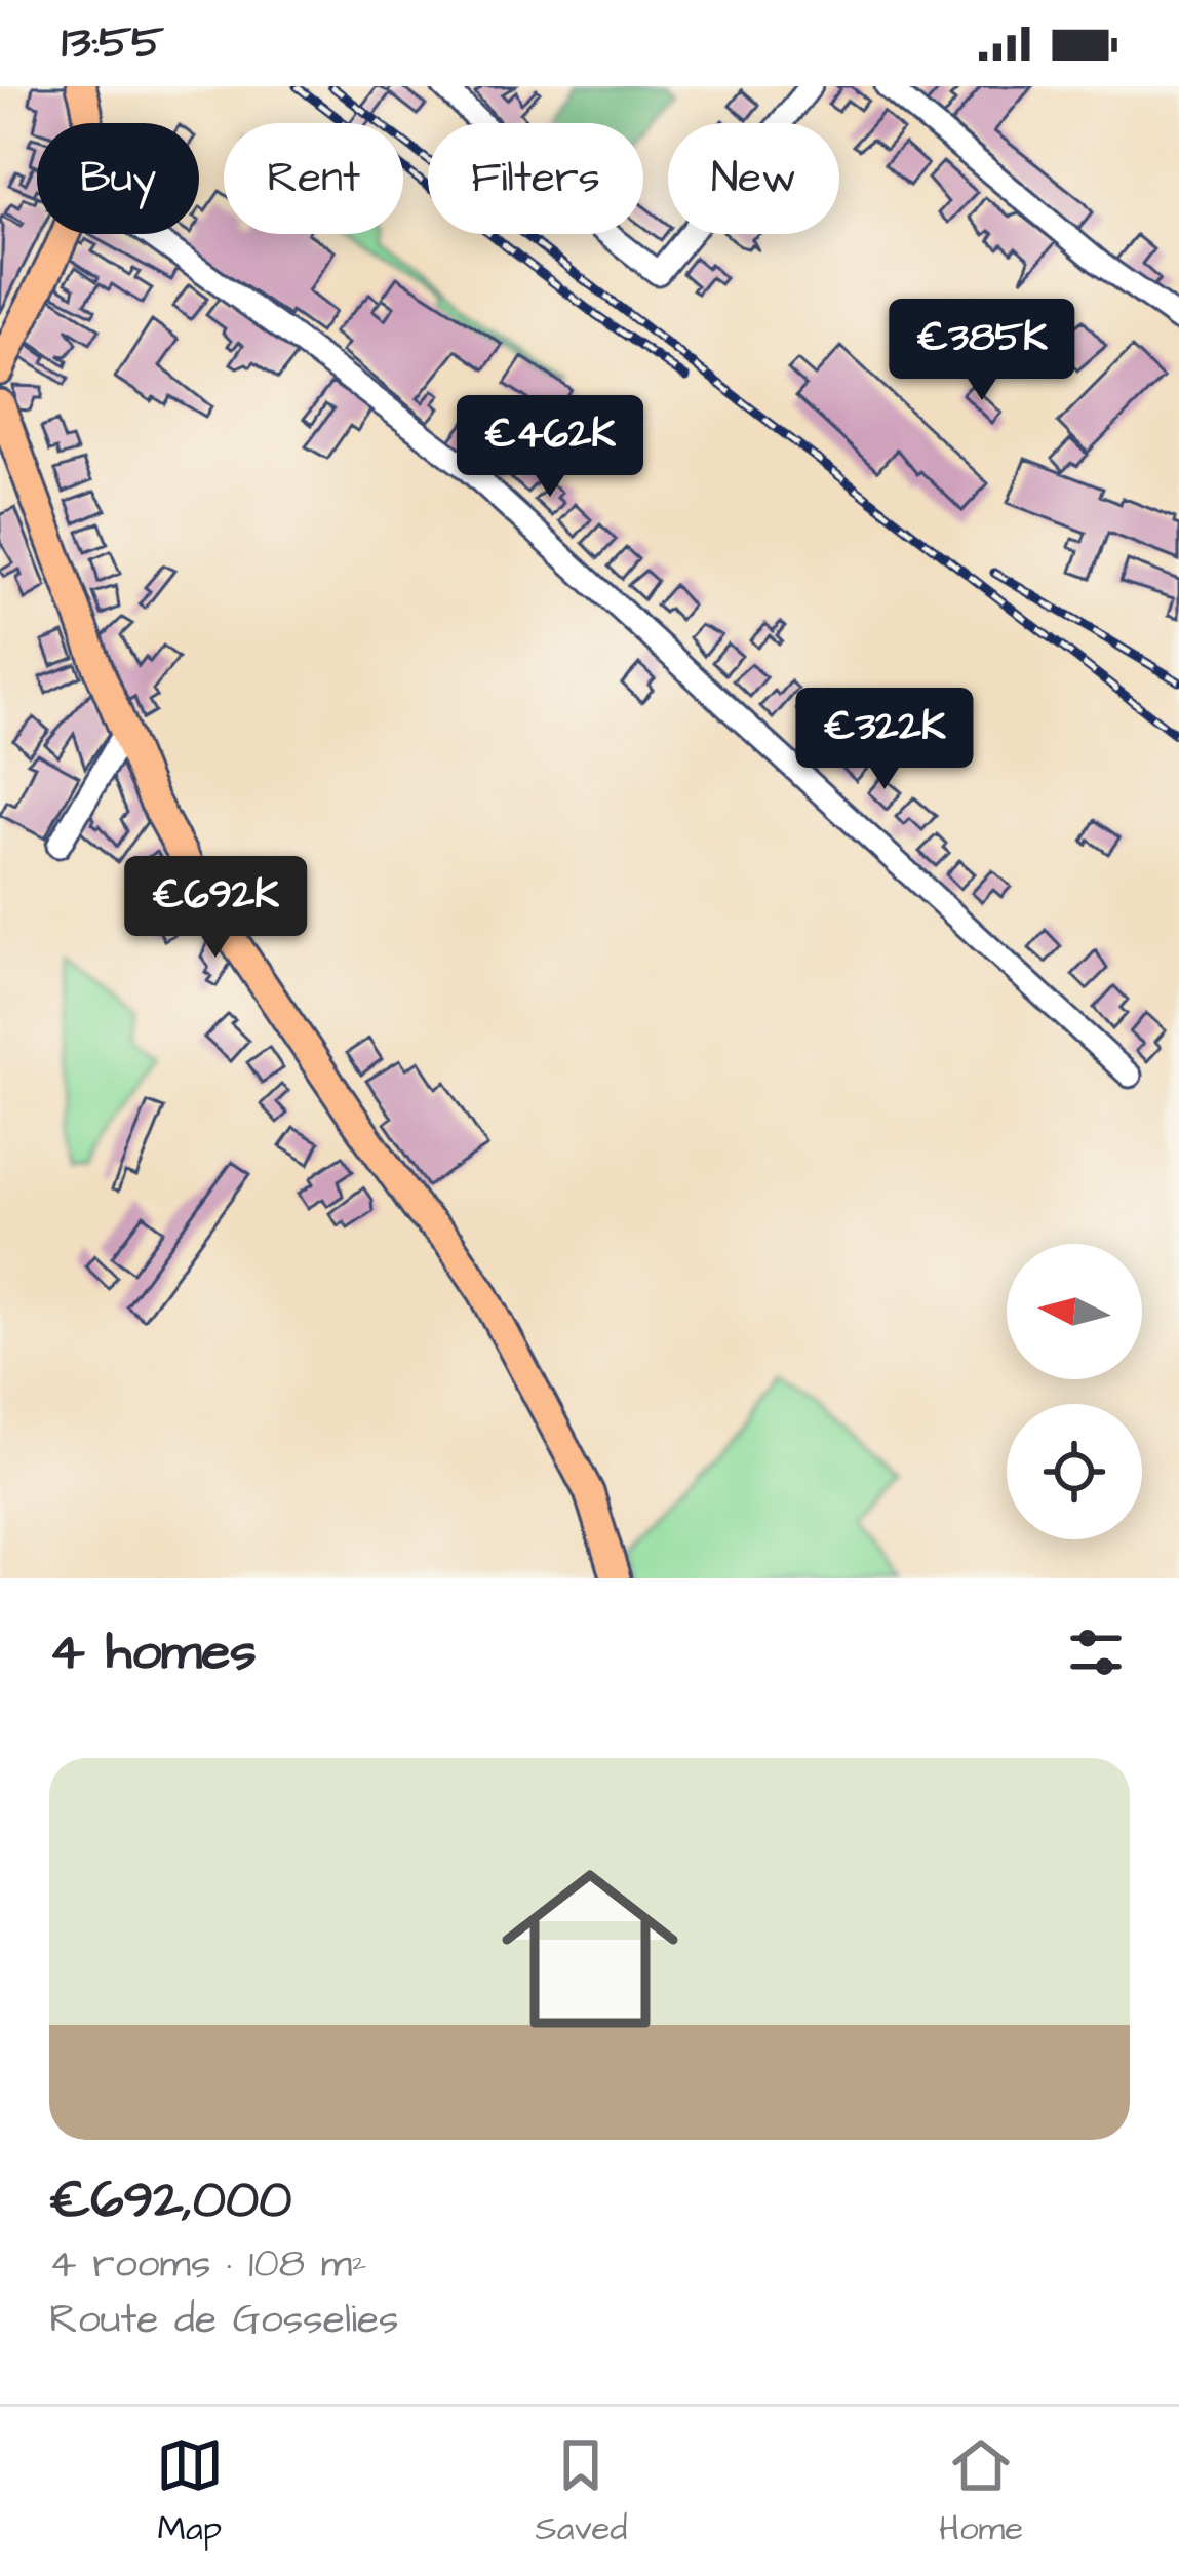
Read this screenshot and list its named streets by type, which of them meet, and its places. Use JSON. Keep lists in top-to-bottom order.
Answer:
{
  "north": "left",
  "page": {
    "status": "13:55",
    "chip": [
      "Buy",
      "Rent",
      "Filters",
      "New"
    ],
    "price": [
      "€385K",
      "€462K",
      "€322K",
      "€692K"
    ],
    "heading": "4 homes",
    "list": [
      {
        "name": "€692,000",
        "note": "4 rooms · 108 m² · Route de Gosselies"
      }
    ],
    "tabs": ["Map", "Saved", "Home"]
  }
}
